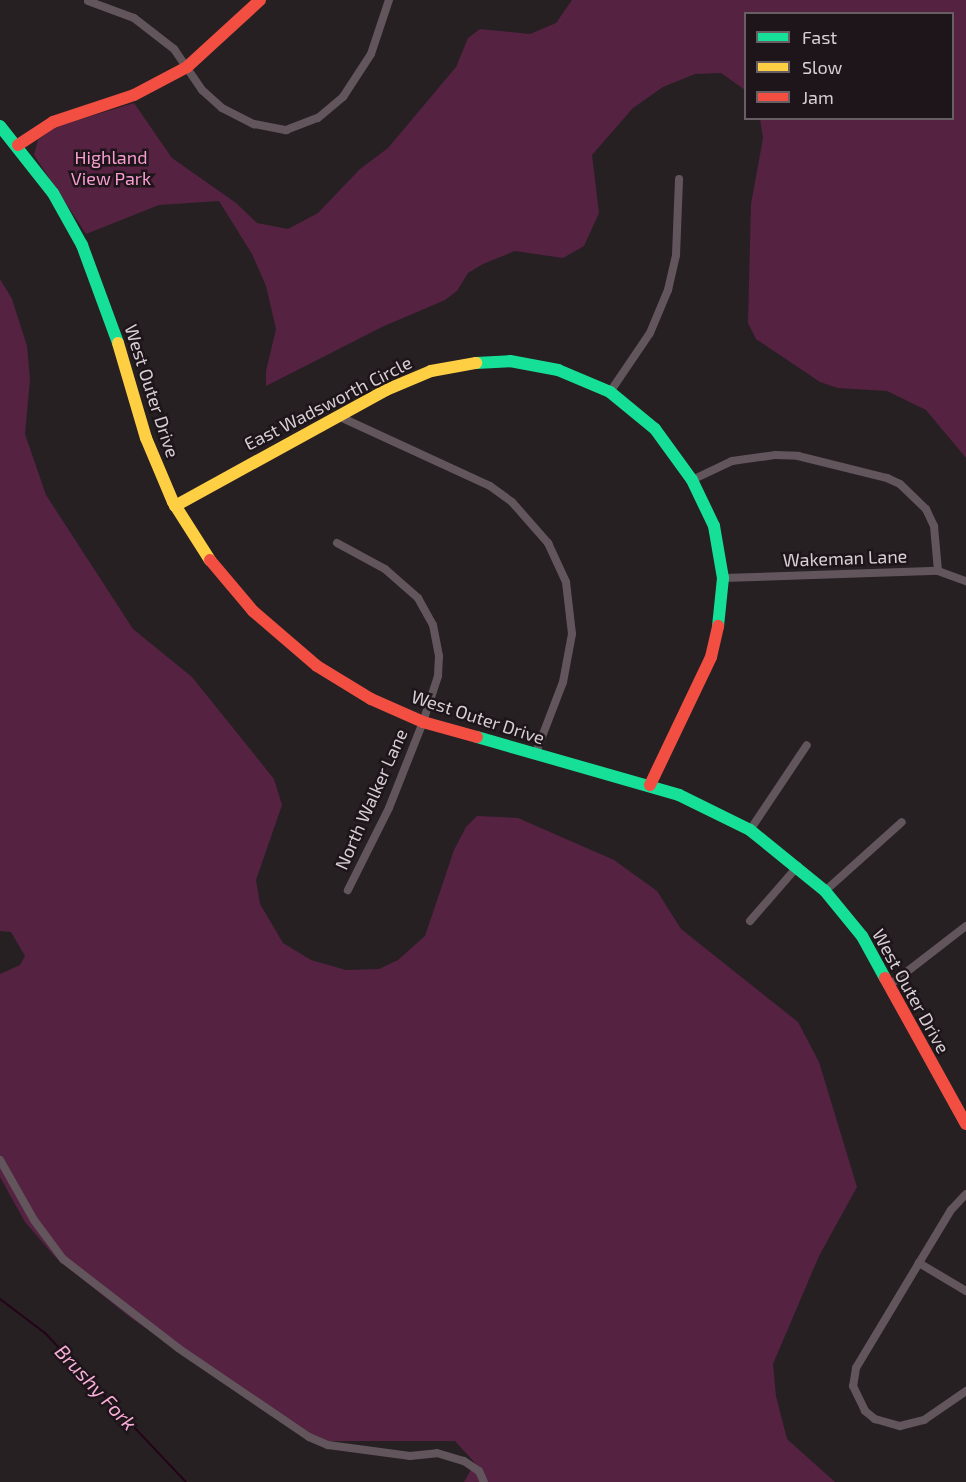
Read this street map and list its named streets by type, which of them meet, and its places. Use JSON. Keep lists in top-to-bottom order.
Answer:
{
  "streets": {
    "street": [
      "West Outer Drive",
      "East Wadsworth Circle",
      "Wakeman Lane",
      "North Walker Lane"
    ]
  },
  "crossings": [
    ["West Outer Drive", "East Wadsworth Circle"],
    ["West Outer Drive", "North Walker Lane"],
    ["East Wadsworth Circle", "Wakeman Lane"]
  ],
  "water": ["Brushy Fork"],
  "parks": ["Highland View Park"],
  "legend": ["Fast", "Slow", "Jam"]
}
